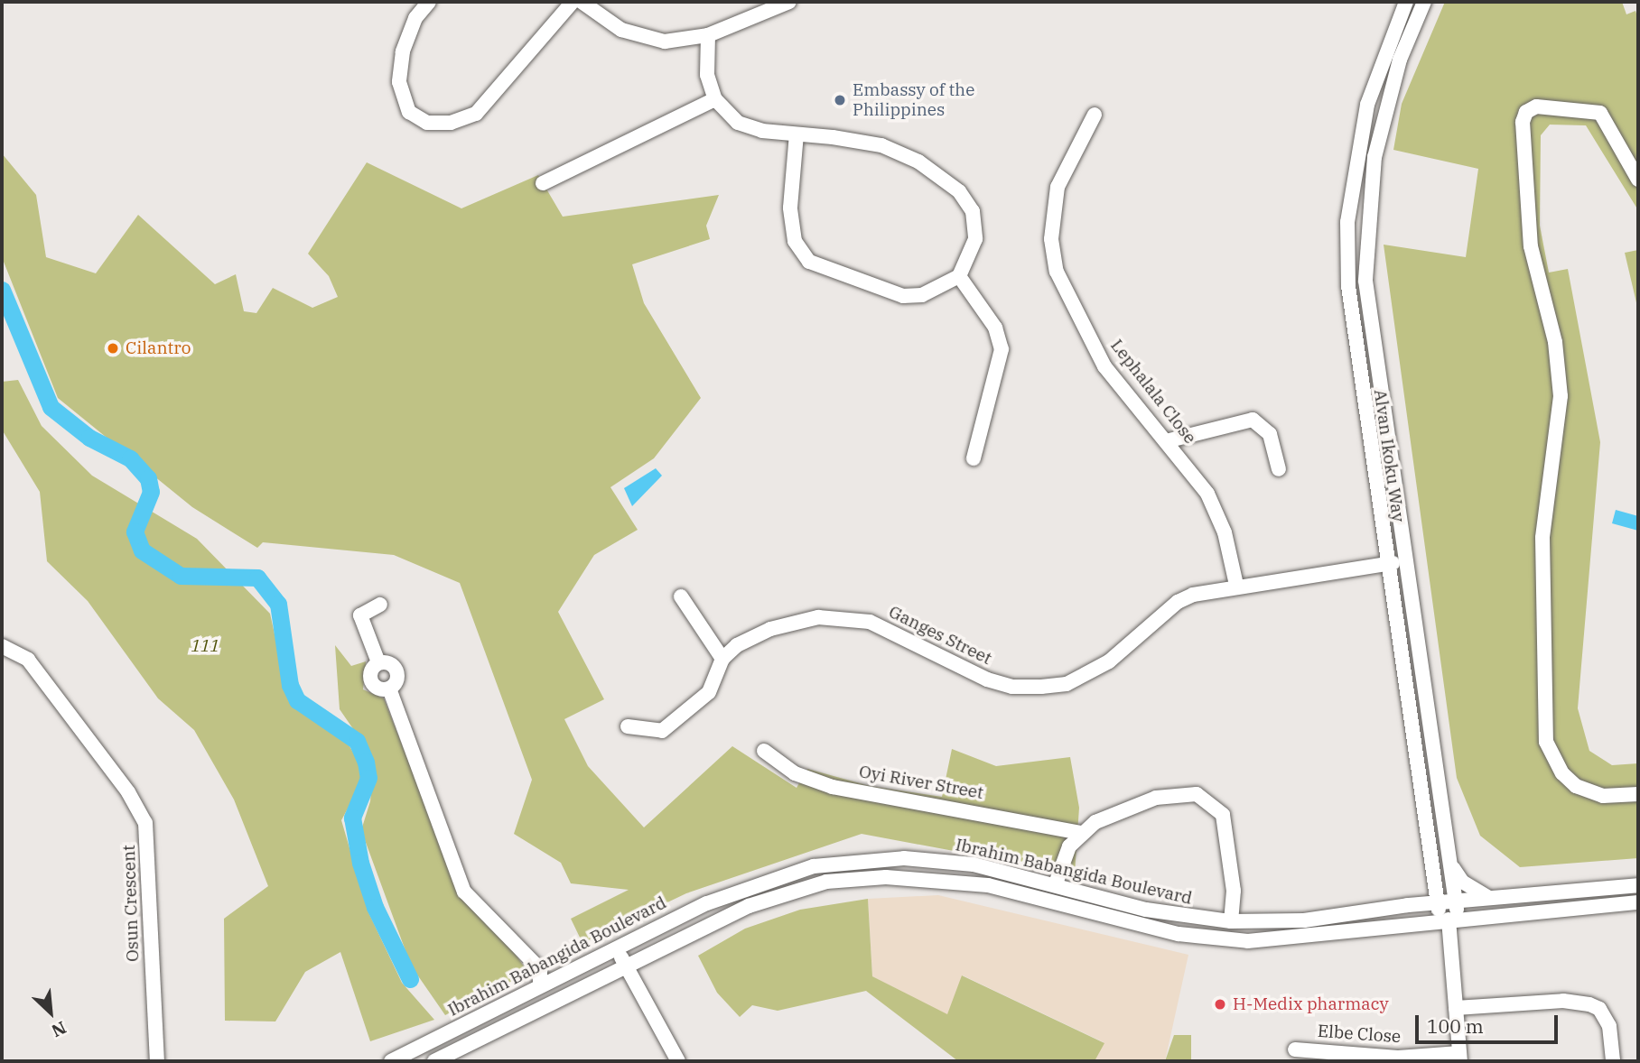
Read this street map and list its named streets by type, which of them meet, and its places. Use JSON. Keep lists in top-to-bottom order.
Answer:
{
  "streets": {
    "street": [
      "Lephalala Close",
      "Alvan Ikoku Way",
      "Ganges Street",
      "Oyi River Street",
      "Ibrahim Babangida Boulevard",
      "Osun Crescent",
      "Elbe Close"
    ]
  },
  "crossings": [
    ["Lephalala Close", "Ganges Street"],
    ["Alvan Ikoku Way", "Ganges Street"],
    ["Alvan Ikoku Way", "Ibrahim Babangida Boulevard"]
  ],
  "parks": ["111"],
  "places": ["Embassy of the Philippines", "Cilantro", "H-Medix pharmacy"],
  "scale_bar": "100 m",
  "north": "bottom right"
}
